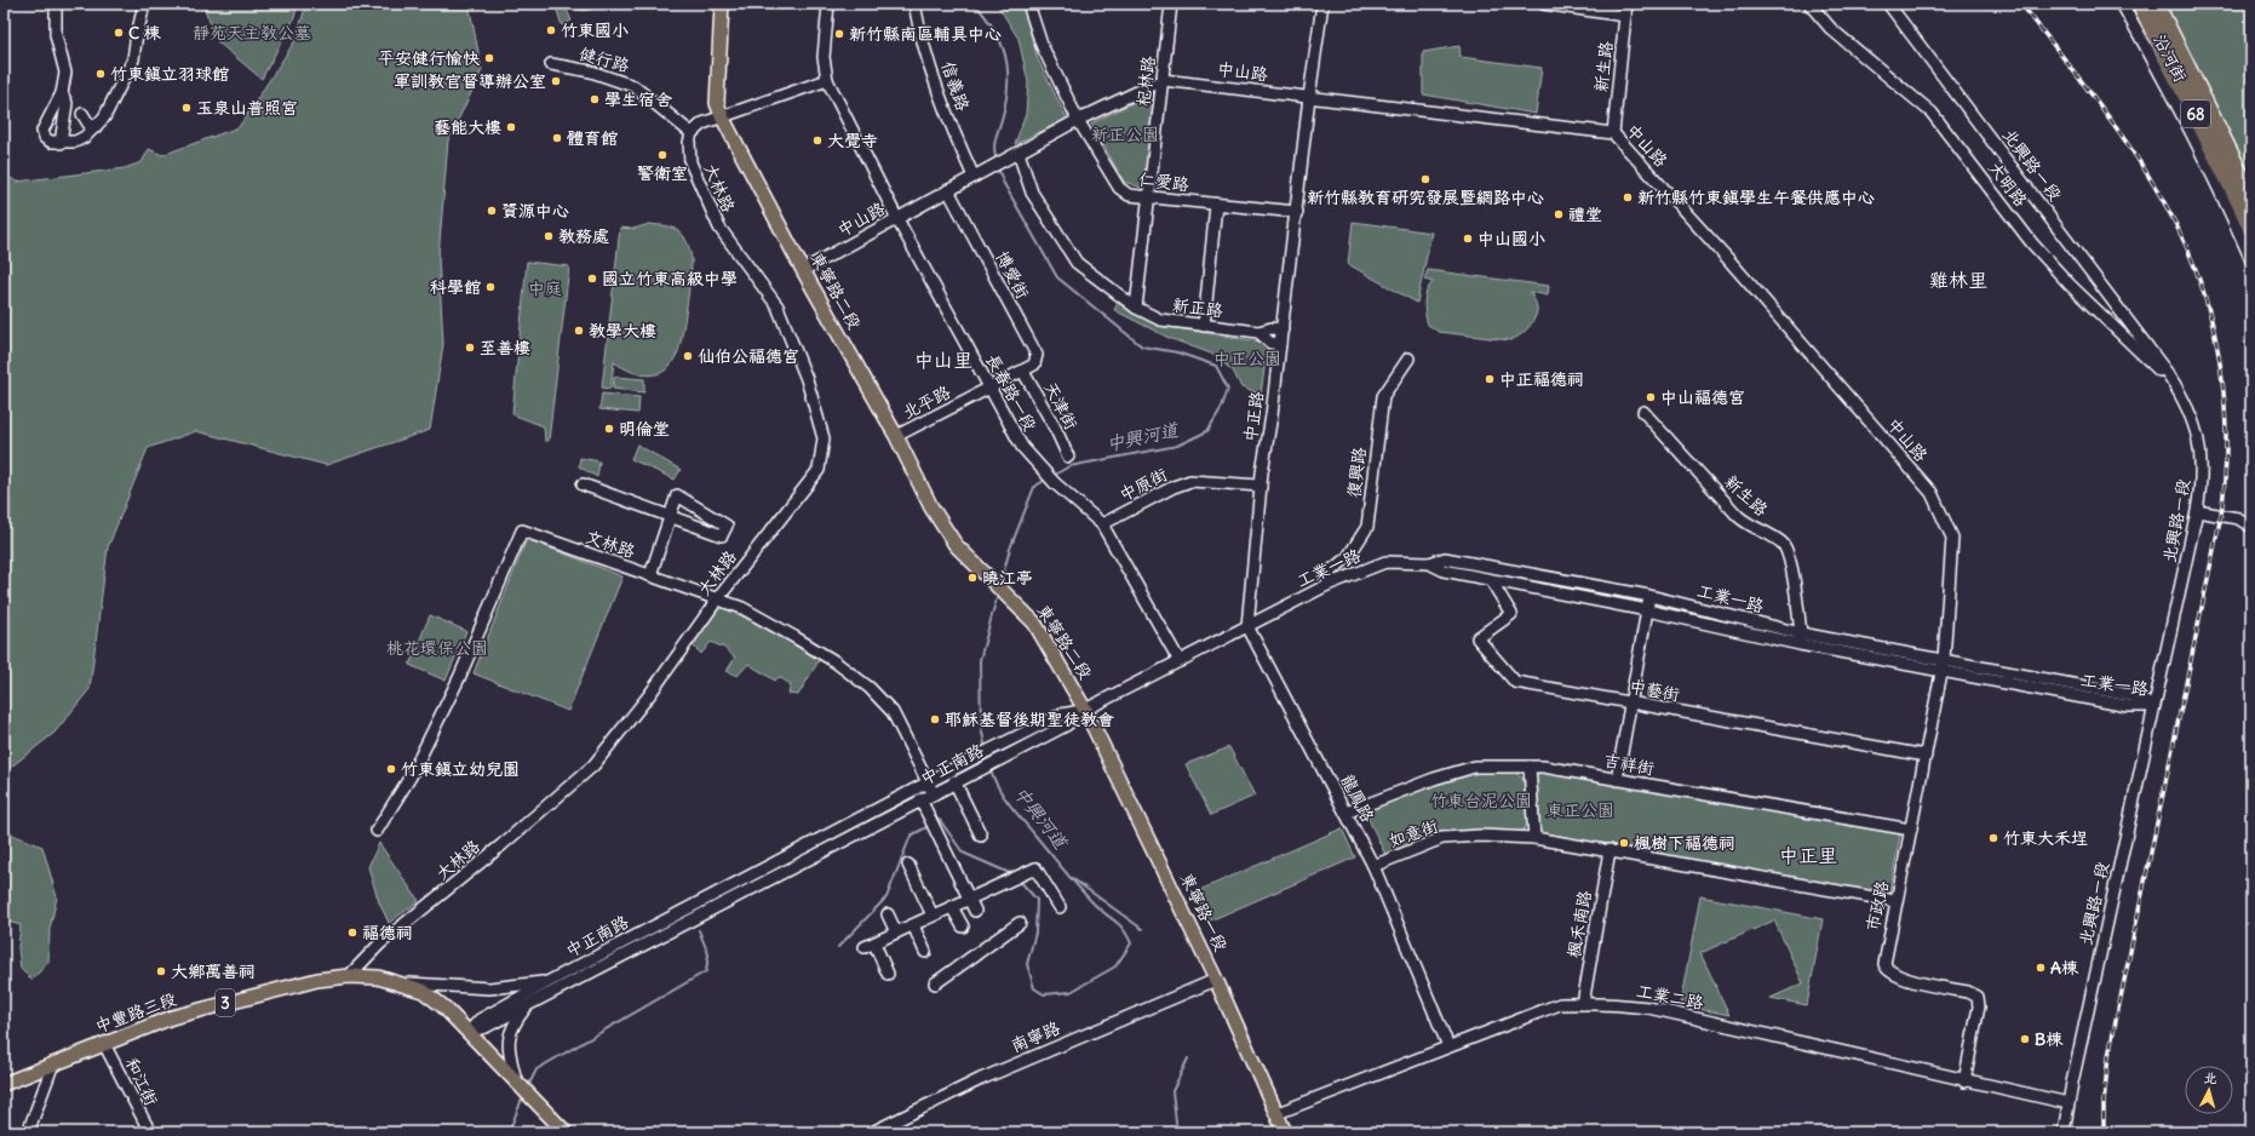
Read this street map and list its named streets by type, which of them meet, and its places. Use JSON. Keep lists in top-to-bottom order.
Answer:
{
  "streets": {
    "highway": ["68"],
    "main road": [
      "東寧路二段",
      "東寧路一段",
      "3",
      "中豐路三段"
    ],
    "street": [
      "沿河街",
      "健行路",
      "新生路",
      "中山路",
      "杞林路",
      "信義路",
      "北興路ㄧ段",
      "仁愛路",
      "大明路",
      "大林路",
      "博愛街",
      "新正路",
      "長春路一段",
      "北平路",
      "天津街",
      "中正路",
      "復興路",
      "中原街",
      "文林路",
      "工業一路",
      "中藝街",
      "中正南路",
      "吉祥街",
      "龍鳳路",
      "如意街",
      "市政路",
      "楓禾南路",
      "工業二路",
      "南寧路",
      "和江街"
    ]
  },
  "crossings": [
    ["健行路", "大林路"],
    ["新生路", "中山路"],
    ["新生路", "工業一路"],
    ["中山路", "杞林路"],
    ["中山路", "信義路"],
    ["中山路", "博愛街"],
    ["中山路", "東寧路二段"],
    ["中山路", "新正路"],
    ["中山路", "長春路一段"],
    ["中山路", "中正路"],
    ["中山路", "工業一路"],
    ["中山路", "市政路"],
    ["杞林路", "仁愛路"],
    ["杞林路", "新正路"],
    ["北興路ㄧ段", "大明路"],
    ["北興路ㄧ段", "工業一路"],
    ["北興路ㄧ段", "工業二路"],
    ["仁愛路", "中正路"],
    ["大林路", "文林路"],
    ["大林路", "中豐路三段"],
    ["博愛街", "北平路"],
    ["博愛街", "天津街"],
    ["東寧路二段", "北平路"],
    ["東寧路二段", "中正南路"],
    ["東寧路二段", "東寧路一段"],
    ["新正路", "中正路"],
    ["長春路一段", "北平路"],
    ["長春路一段", "中原街"],
    ["北平路", "天津街"],
    ["中正路", "中原街"],
    ["中正路", "工業一路"],
    ["中正路", "龍鳳路"],
    ["復興路", "工業一路"],
    ["文林路", "中正南路"],
    ["工業一路", "中藝街"],
    ["工業一路", "龍鳳路"],
    ["工業一路", "市政路"],
    ["中藝街", "市政路"],
    ["中正南路", "東寧路一段"],
    ["中正南路", "3"],
    ["中正南路", "中豐路三段"],
    ["吉祥街", "龍鳳路"],
    ["吉祥街", "市政路"],
    ["龍鳳路", "如意街"],
    ["龍鳳路", "工業二路"],
    ["如意街", "市政路"],
    ["如意街", "楓禾南路"],
    ["市政路", "工業二路"],
    ["東寧路一段", "工業二路"],
    ["東寧路一段", "南寧路"],
    ["楓禾南路", "工業二路"],
    ["3", "中豐路三段"],
    ["中豐路三段", "和江街"]
  ],
  "districts": ["雞林里", "中山里", "中正里"],
  "water": ["中興河道"],
  "parks": [
    "靜苑天主教公墓",
    "新正公園",
    "中庭",
    "中正公園",
    "桃花環保公園",
    "竹東台泥公園",
    "東正公園"
  ],
  "places": [
    "竹東國小",
    "C 棟",
    "新竹縣南區輔具中心",
    "平安健行愉快",
    "竹東鎮立羽球館",
    "軍訓教官督導辦公室",
    "學生宿舍",
    "玉泉山普照宮",
    "藝能大樓",
    "體育館",
    "大覺寺",
    "警衛室",
    "新竹縣教育研究發展暨網路中心",
    "新竹縣竹東鎮學生午餐供應中心",
    "資源中心",
    "禮堂",
    "教務處",
    "中山國小",
    "國立竹東高級中學",
    "科學館",
    "教學大樓",
    "至善樓",
    "仙伯公福德宮",
    "中正福德祠",
    "中山福德宮",
    "明倫堂",
    "曉江亭",
    "耶穌基督後期聖徒教會",
    "竹東鎮立幼兒園",
    "竹東大禾埕",
    "楓樹下福德祠",
    "福德祠",
    "A棟",
    "大鄉萬善祠",
    "B棟"
  ],
  "north": "top"
}
